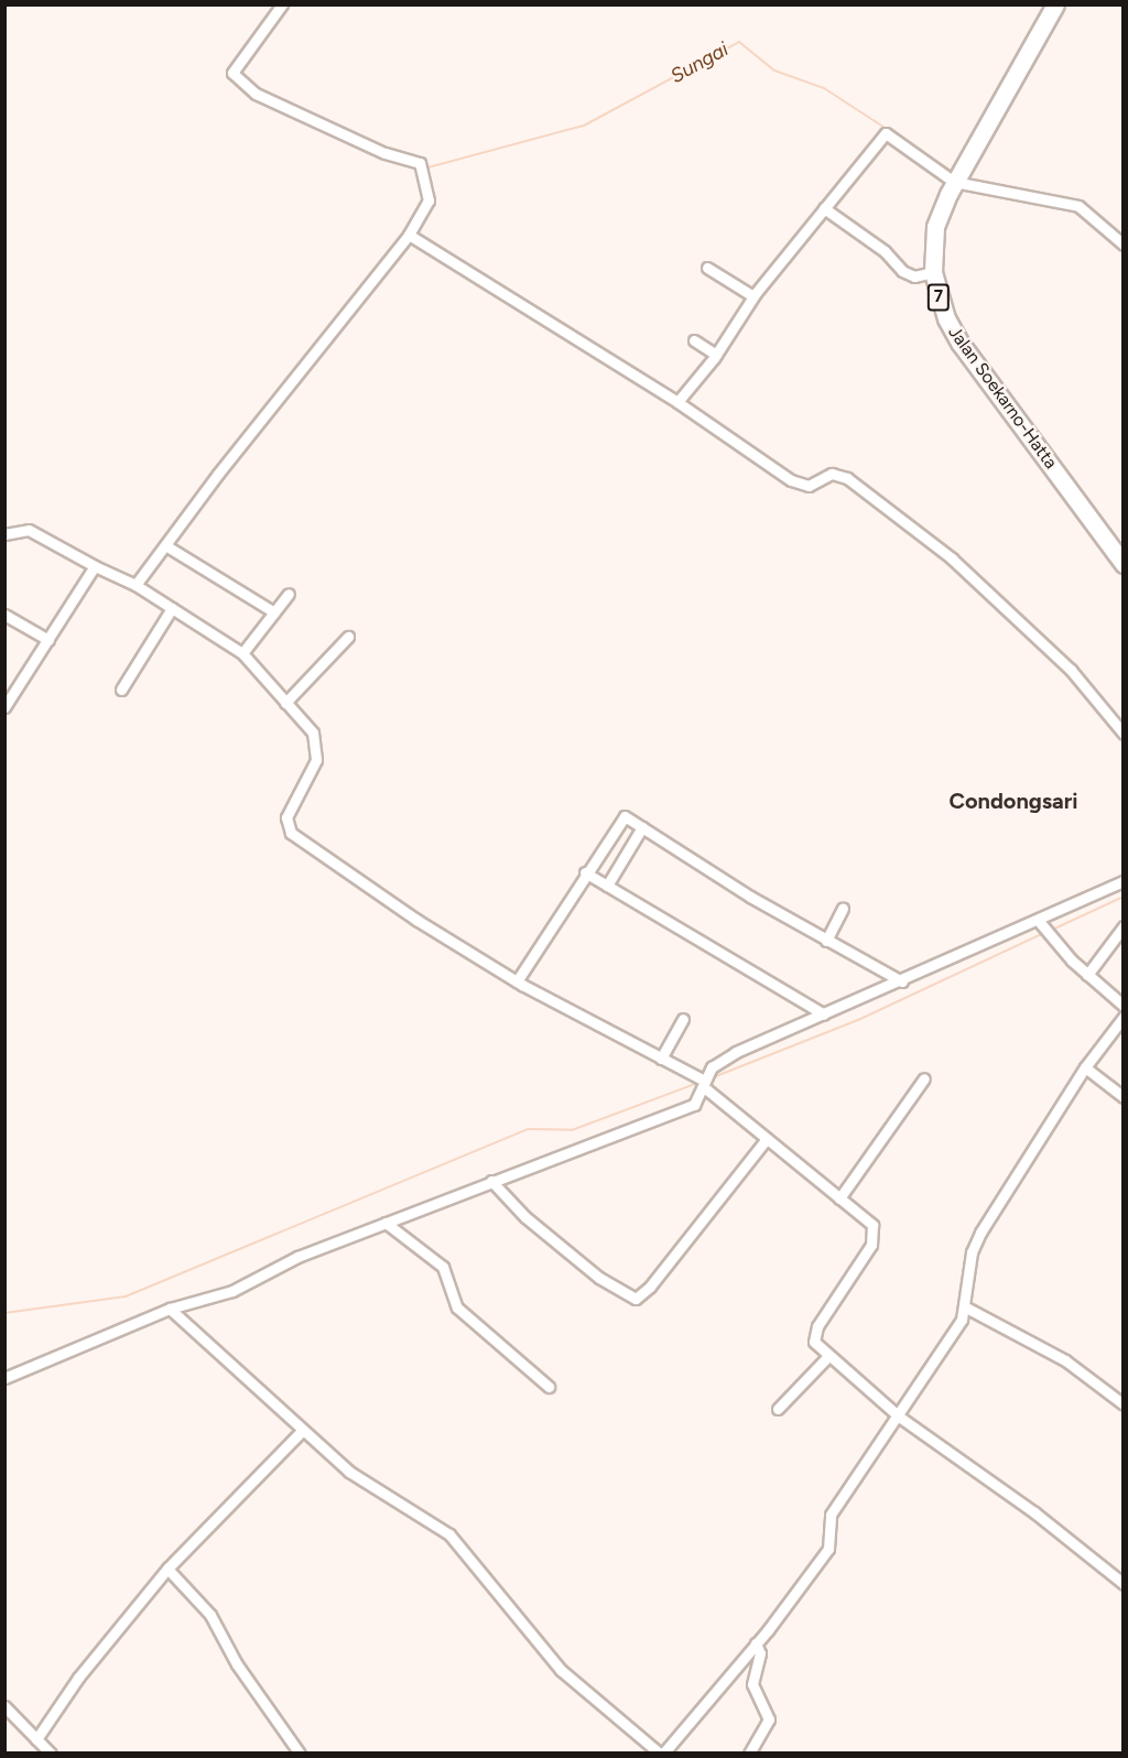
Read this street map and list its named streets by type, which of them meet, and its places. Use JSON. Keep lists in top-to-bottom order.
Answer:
{
  "streets": {
    "highway": ["7", "Jalan Soekarno-Hatta"]
  },
  "districts": ["Condongsari"],
  "water": ["Sungai"]
}
